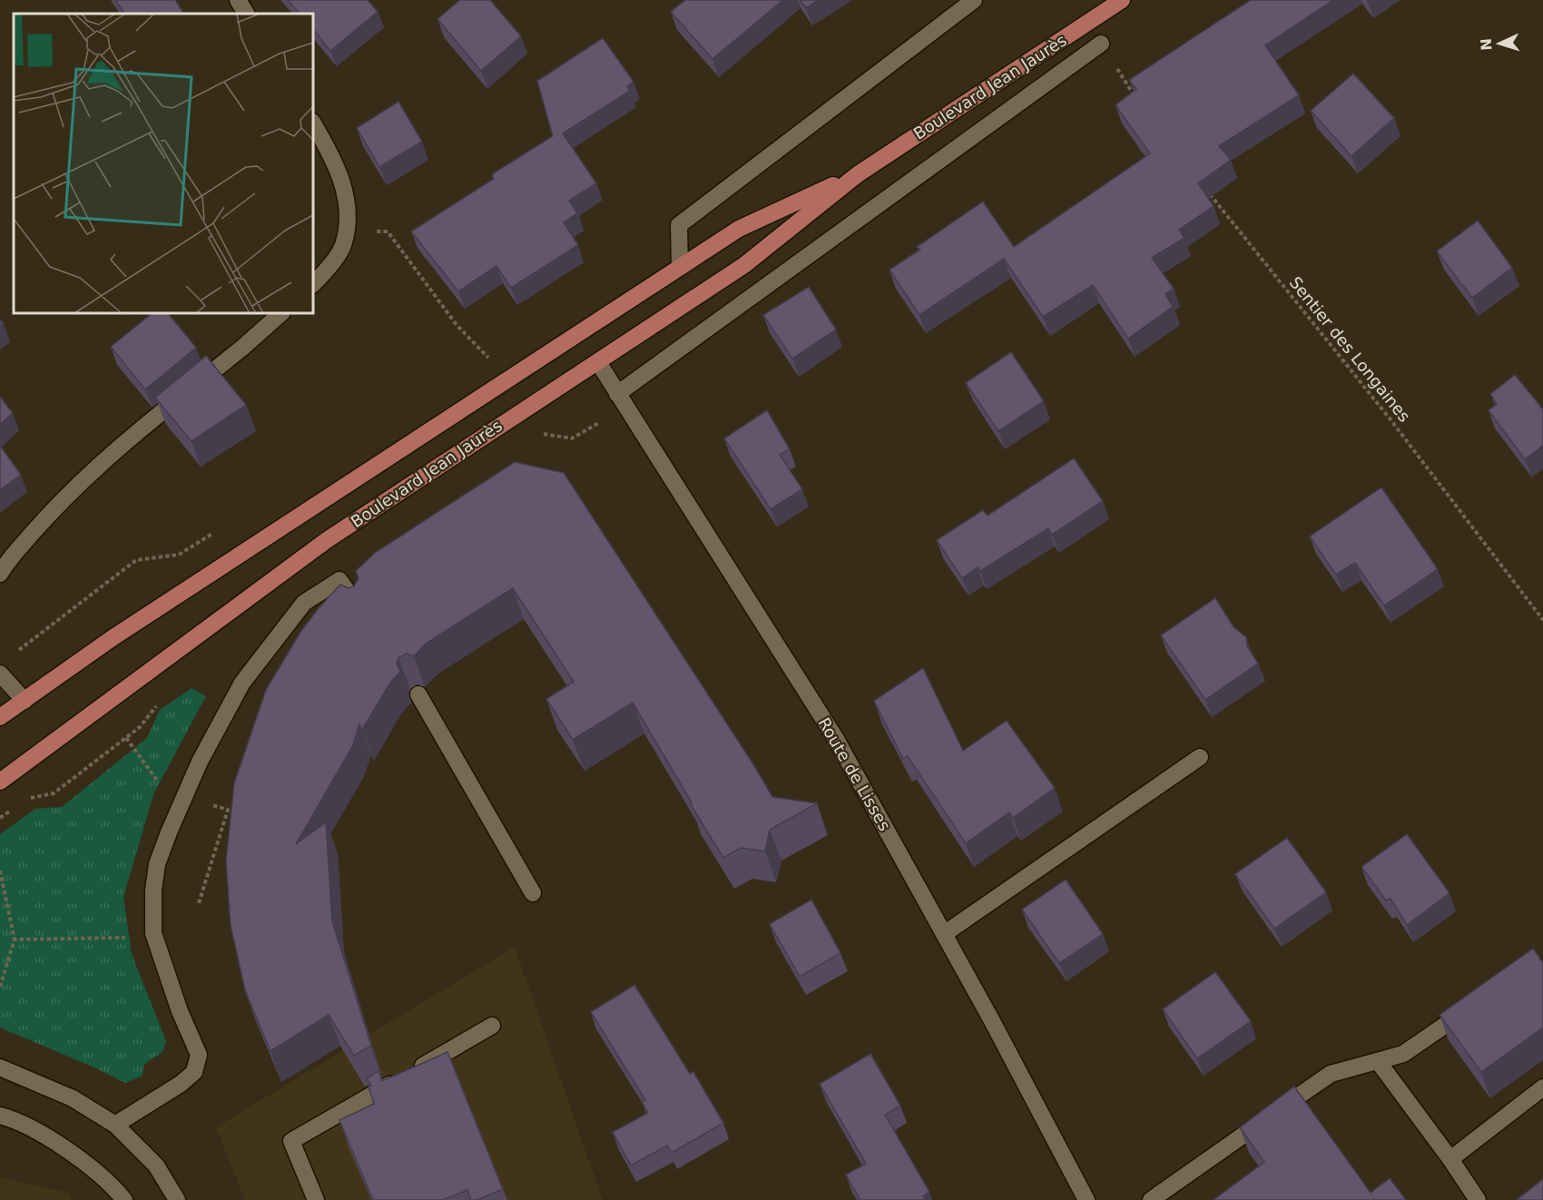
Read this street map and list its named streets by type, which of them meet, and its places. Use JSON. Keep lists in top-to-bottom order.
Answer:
{
  "streets": {
    "main road": ["Boulevard Jean Jaurès"],
    "street": ["Route de Lisses"],
    "path": ["Sentier des Longaines"]
  },
  "crossings": [
    ["Boulevard Jean Jaurès", "Route de Lisses"]
  ],
  "north": "left"
}
